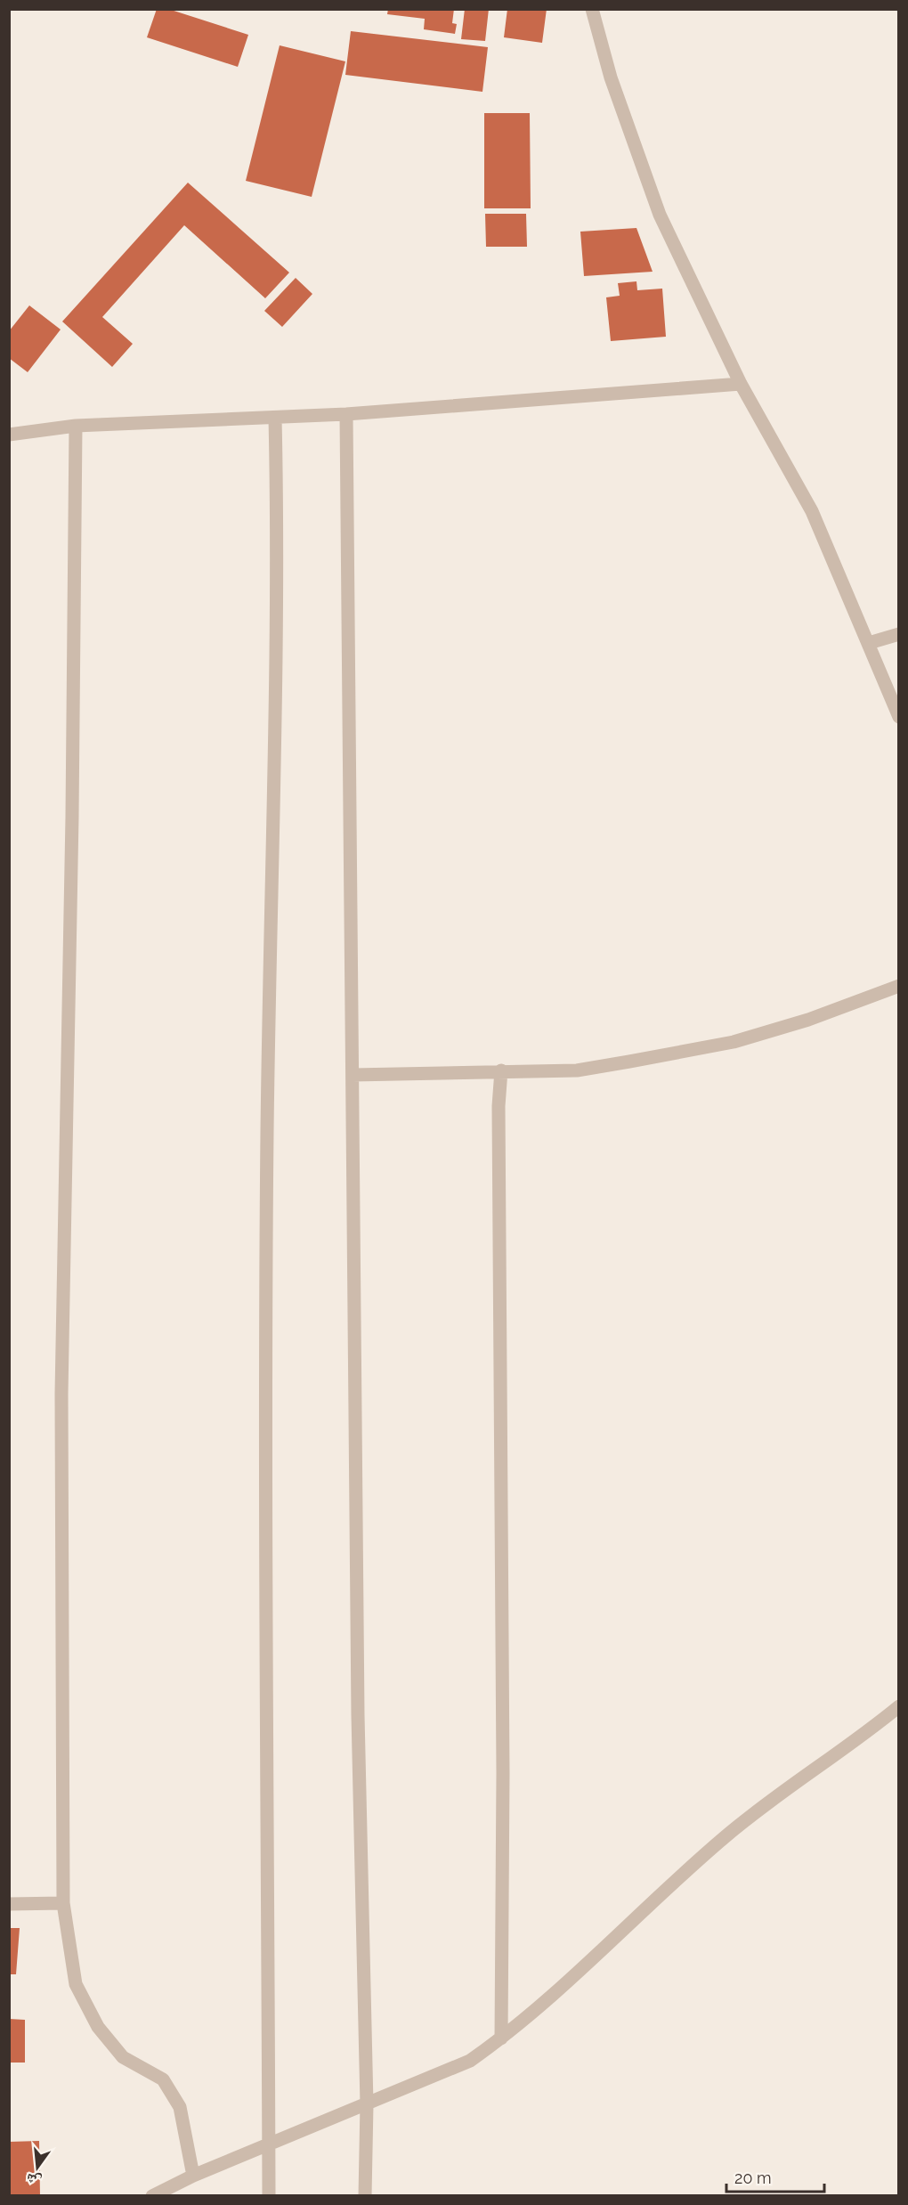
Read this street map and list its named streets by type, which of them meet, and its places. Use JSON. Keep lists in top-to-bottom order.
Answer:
{
  "scale_bar": "20 m",
  "north": "bottom"
}
